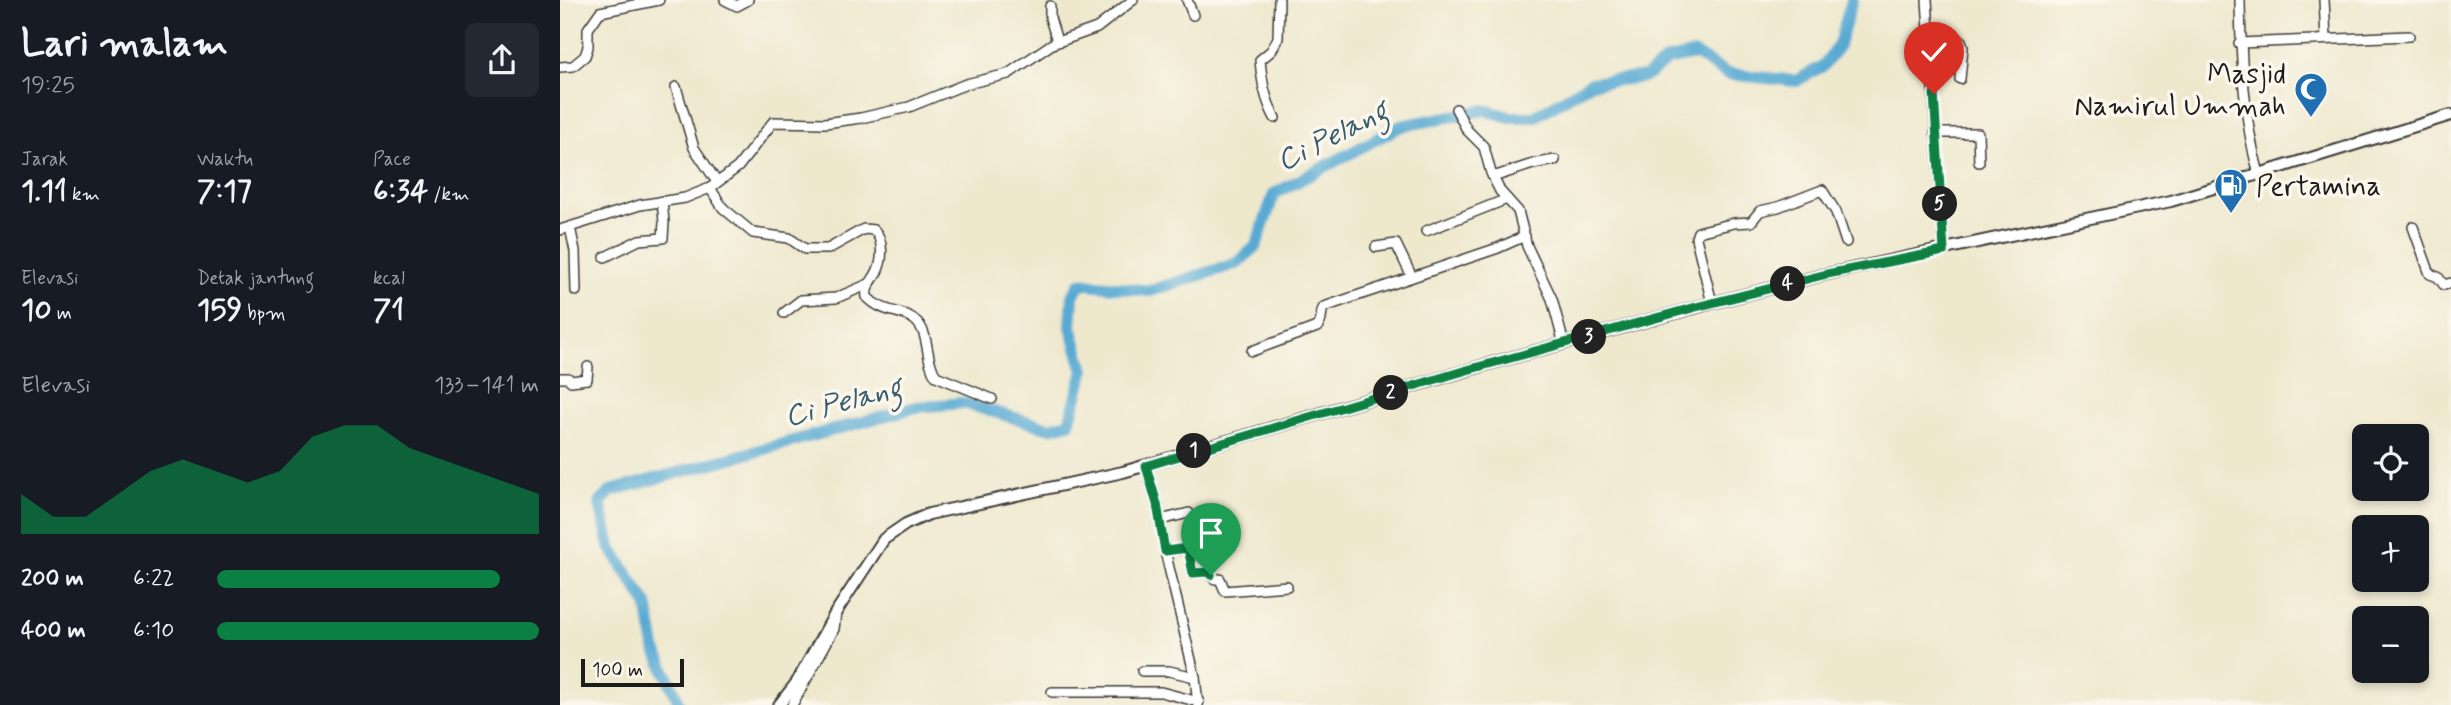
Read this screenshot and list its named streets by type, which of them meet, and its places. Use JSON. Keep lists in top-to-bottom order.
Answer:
{
  "water": ["Ci Pelang"],
  "places": {
    "mosque": ["Masjid Namirul Ummah"],
    "fuel station": ["Pertamina"]
  },
  "scale_bar": "100 m",
  "page": {
    "heading": ["Lari malam", "19:25"],
    "stats": [
      ["Jarak", "1.11 km"],
      ["Waktu", "7:17"],
      ["Pace", "6:34 /km"],
      ["Elevasi", "10 m"],
      ["Detak jantung", "159 bpm"],
      ["kcal", "71"]
    ],
    "pins": [
      "5",
      "4",
      "3",
      "2",
      "1"
    ],
    "chart": ["Elevasi", "133–141 m"],
    "map_buttons": ["+", "−"],
    "list": [
      {
        "name": "200 m",
        "note": "6:22"
      },
      {
        "name": "400 m",
        "note": "6:10"
      }
    ],
    "scale": "100 m"
  }
}
